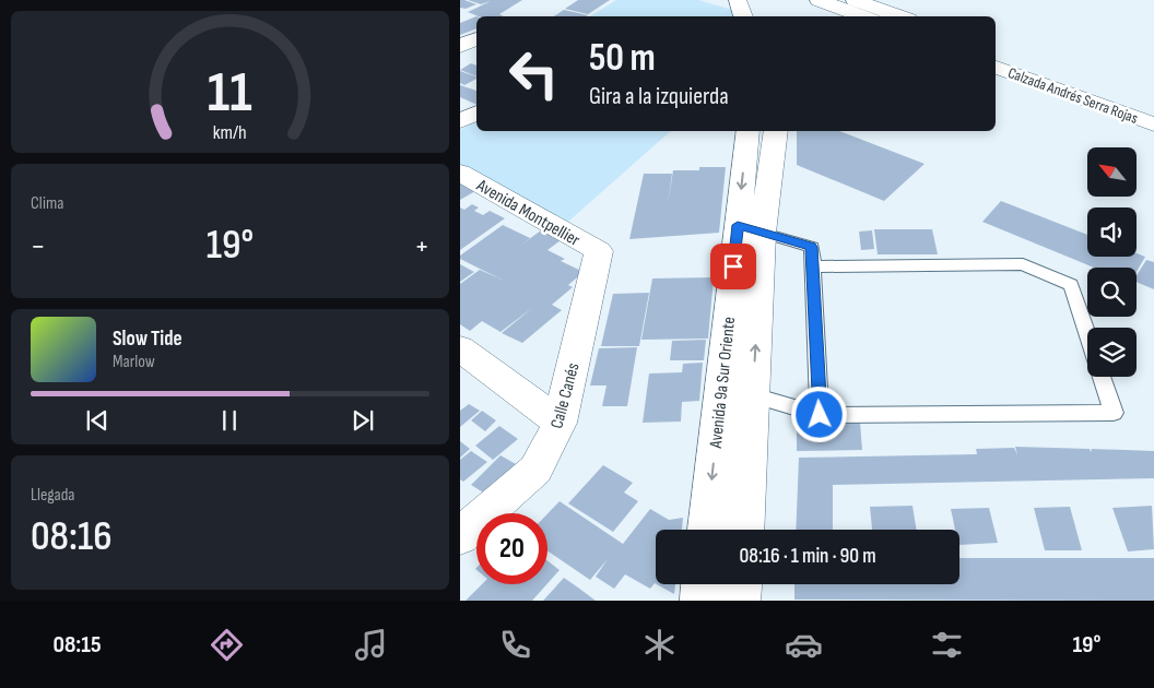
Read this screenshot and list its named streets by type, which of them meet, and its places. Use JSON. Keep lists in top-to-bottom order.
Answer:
{
  "streets": {
    "main road": [
      "Calzada Andrés Serra Rojas",
      "Avenida Montpellier",
      "Avenida 9a Sur Oriente",
      "Calle Canés"
    ]
  },
  "crossings": [
    ["Avenida Montpellier", "Calle Canés"]
  ],
  "north": "top left",
  "page": {
    "turn": ["50 m", "Gira a la izquierda"],
    "tile": [
      "Clima",
      ["Llegada", "08:16"]
    ],
    "heat": ["−", "19°", "+"],
    "song": ["Slow Tide", "Marlow"],
    "limit": "20",
    "trip": "08:16 · 1 min · 90 m",
    "tabs": ["08:15", "19°"],
    "gauge": ["11", "km/h"]
  }
}
